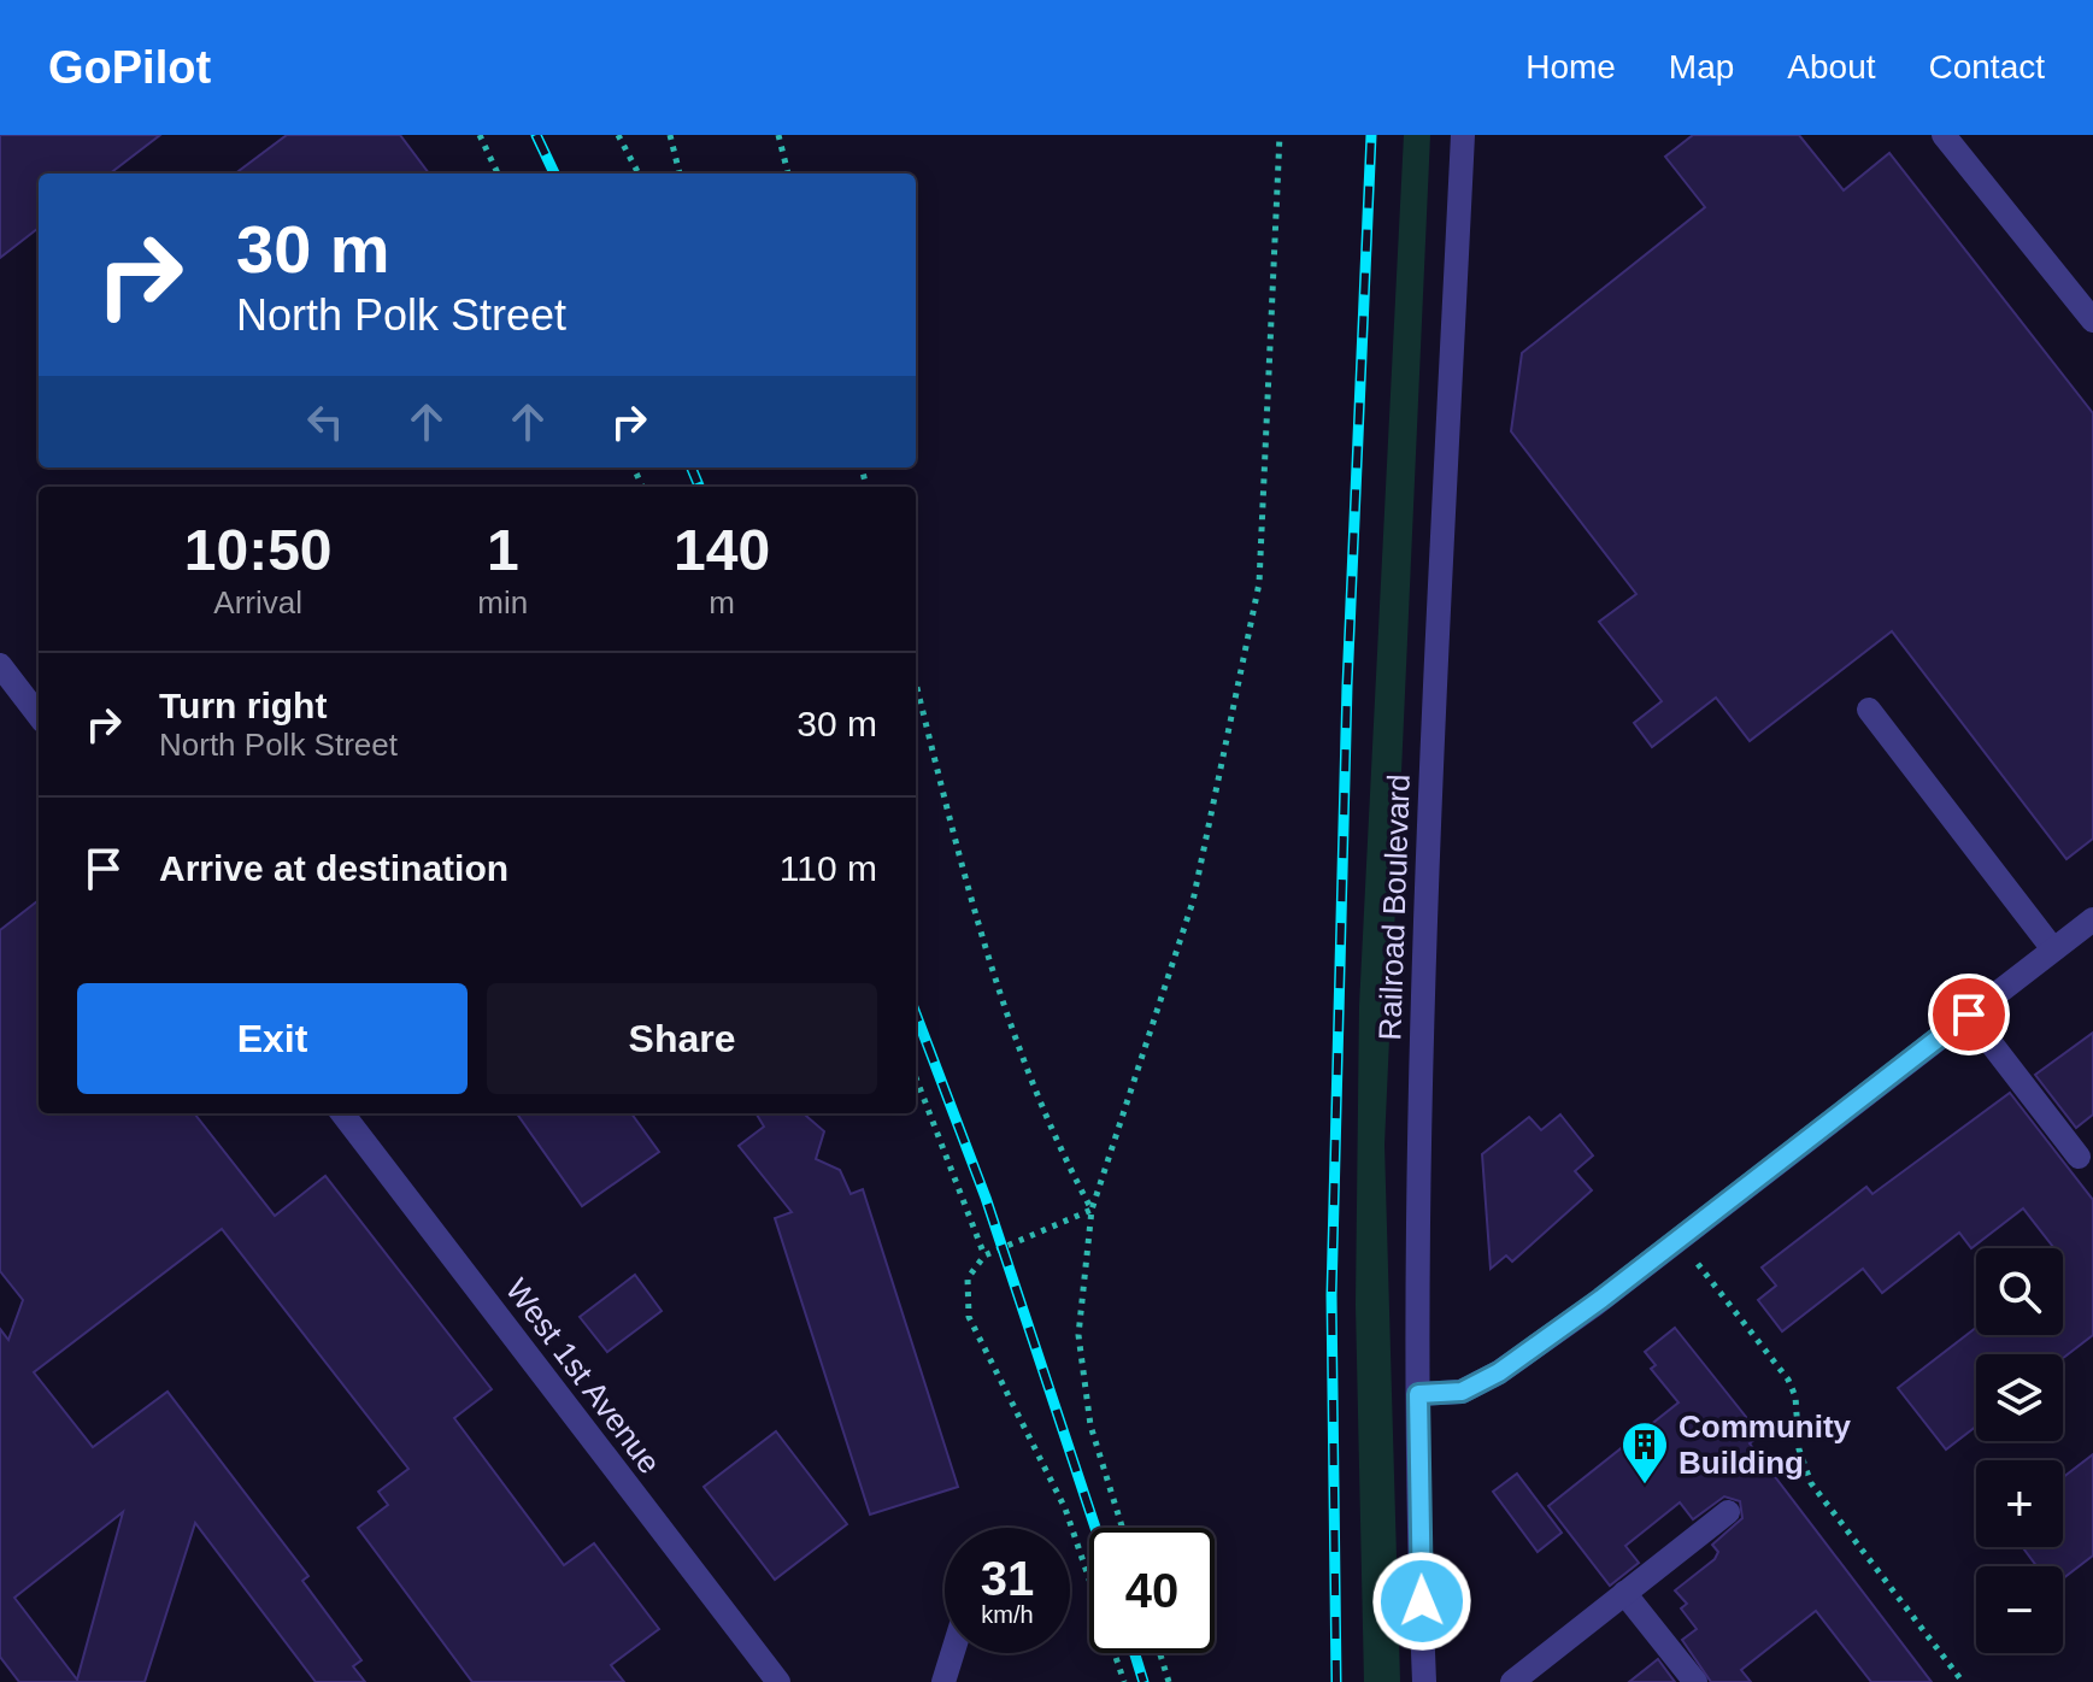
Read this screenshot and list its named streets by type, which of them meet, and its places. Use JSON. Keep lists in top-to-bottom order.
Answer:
{
  "streets": {
    "street": ["Railroad Boulevard", "West 1st Avenue"]
  },
  "places": {
    "building": ["Community Building"]
  },
  "page": {
    "header": "GoPilot",
    "nav": [
      "Home",
      "Map",
      "About",
      "Contact"
    ],
    "turn": ["30 m", "North Polk Street"],
    "eta": [
      "10:50",
      "Arrival",
      "1",
      "min",
      "140",
      "m"
    ],
    "list": [
      {
        "name": "Turn right",
        "note": "North Polk Street",
        "value": "30 m"
      },
      {
        "name": "Arrive at destination",
        "value": "110 m"
      }
    ],
    "buttons": ["Exit", "Share"],
    "map_buttons": ["+", "−"],
    "speed": "31 km/h",
    "limit": "40"
  }
}
